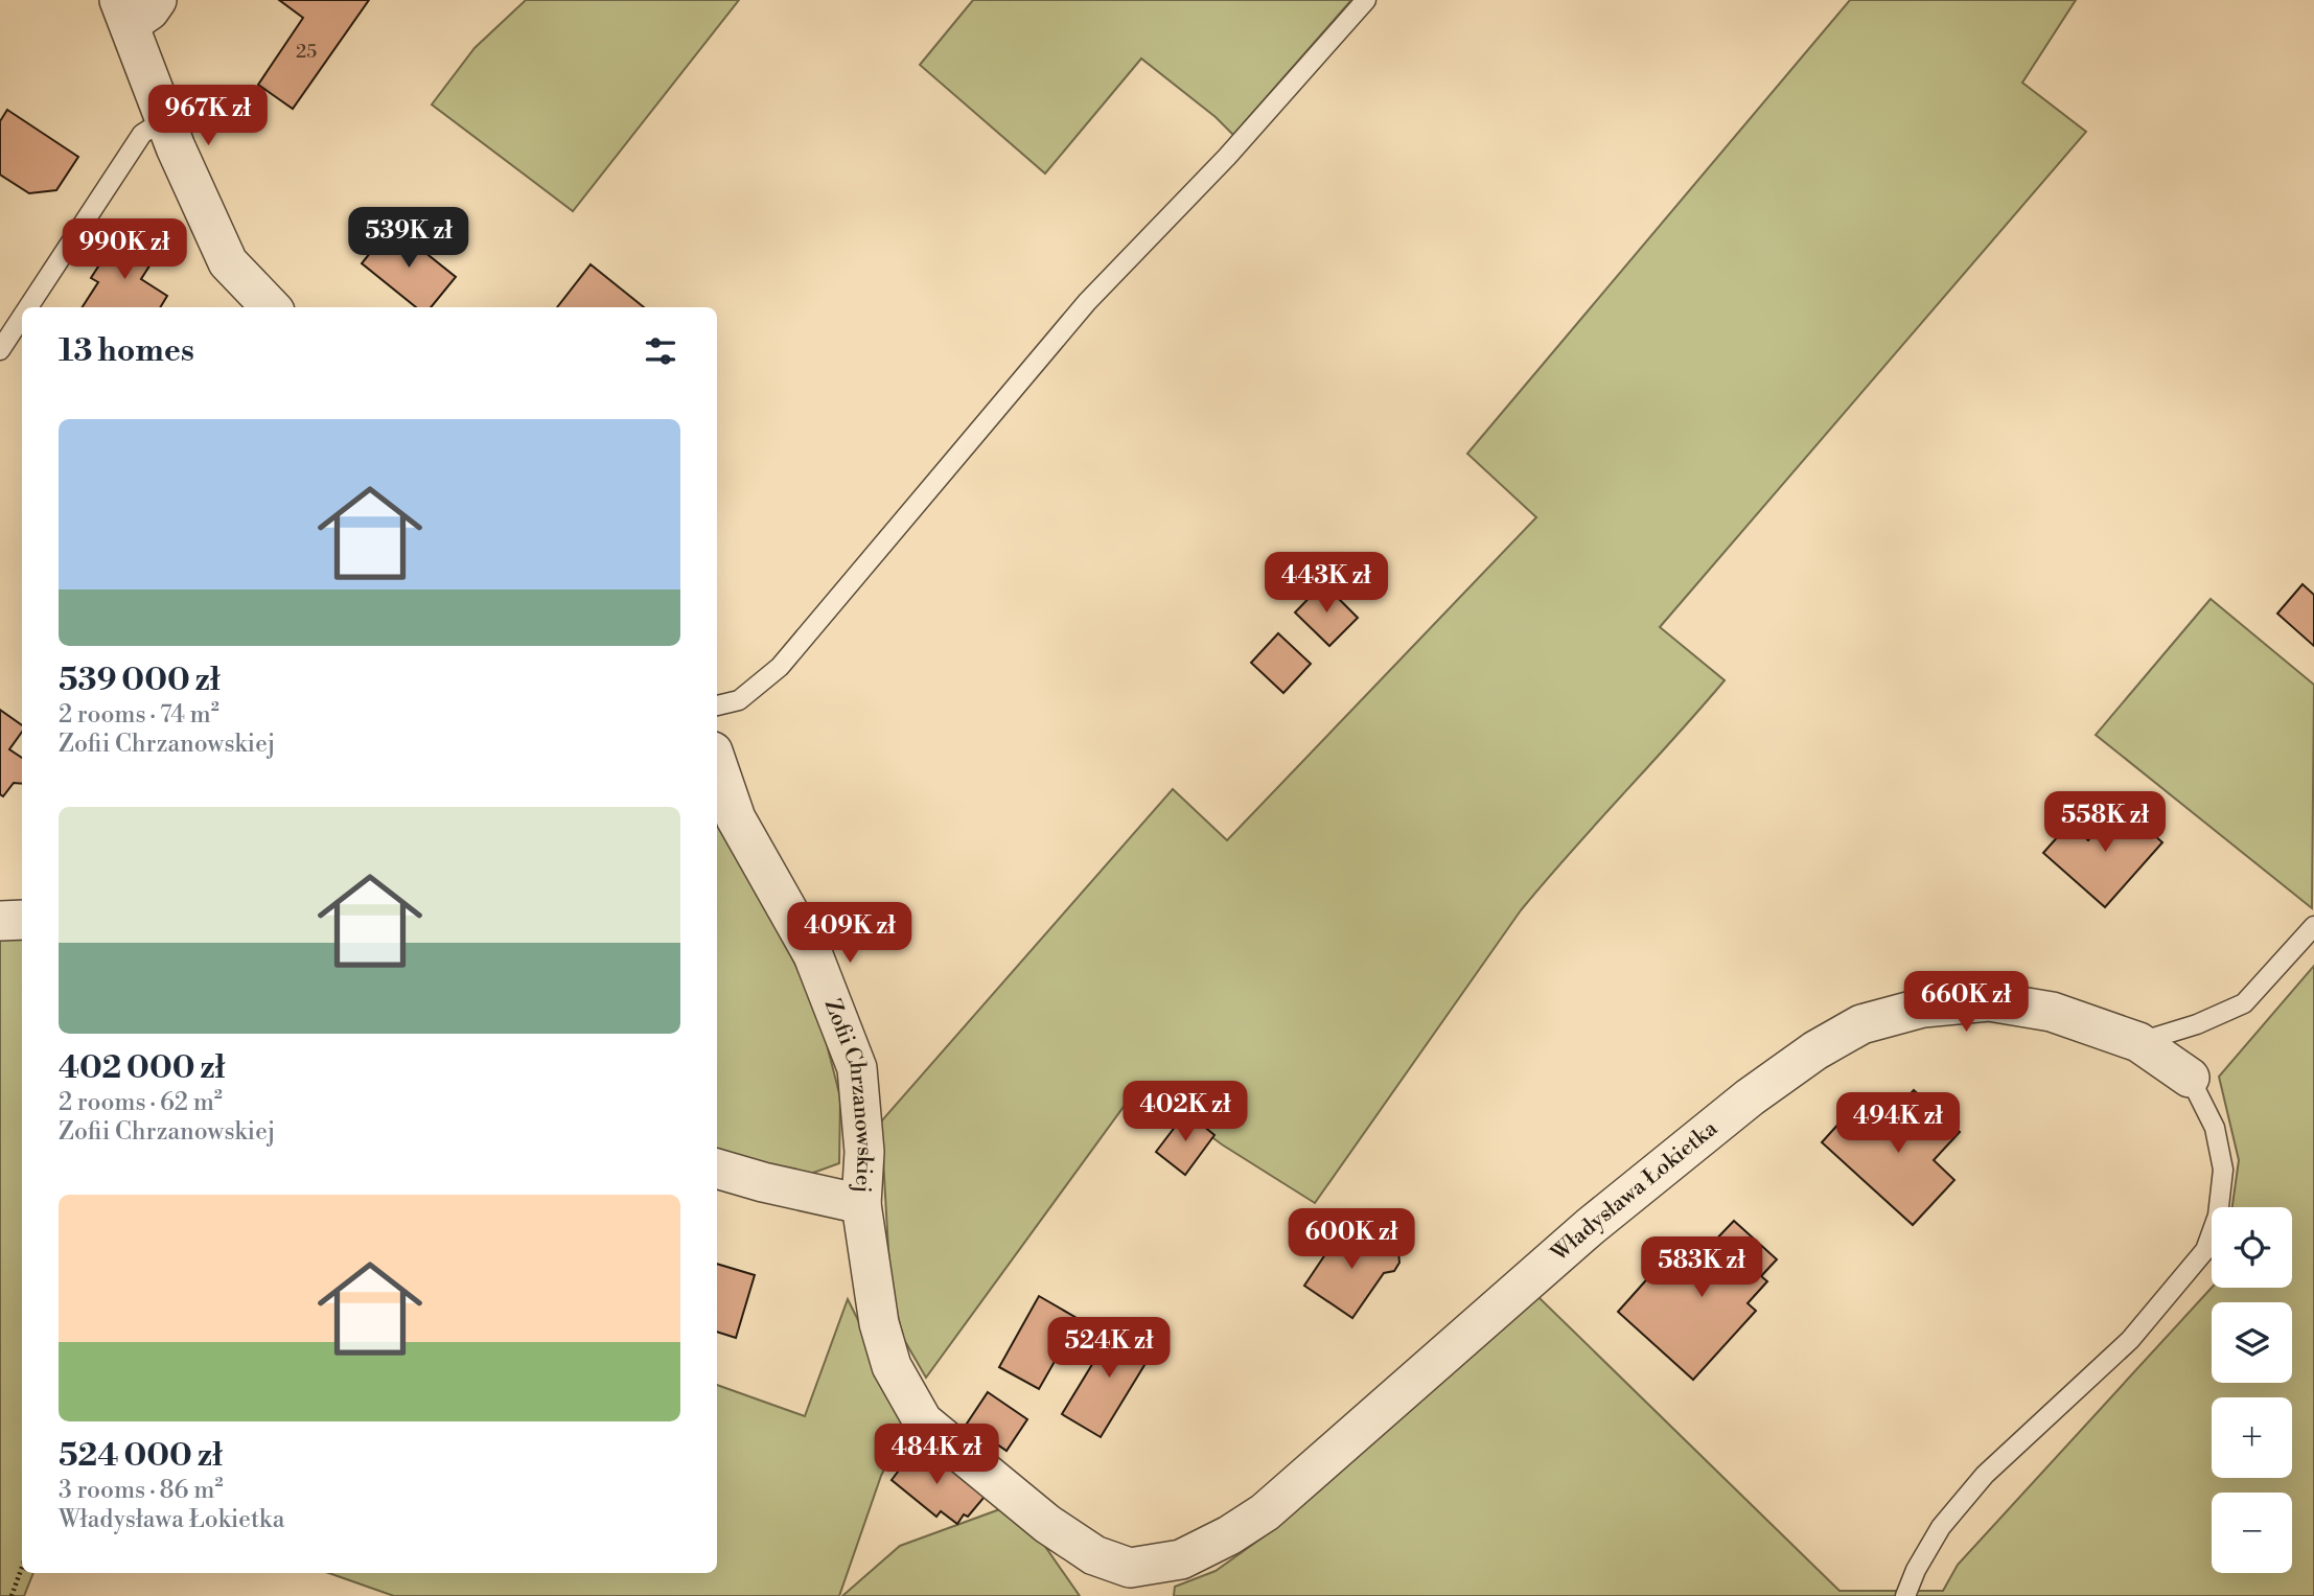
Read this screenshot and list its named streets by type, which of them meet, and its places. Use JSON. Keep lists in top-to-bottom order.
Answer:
{
  "streets": {
    "street": ["Zofii Chrzanowskiej", "Władysława Łokietka"]
  },
  "crossings": [
    ["Zofii Chrzanowskiej", "Władysława Łokietka"]
  ],
  "house_numbers": ["25"],
  "page": {
    "price": [
      "967K zł",
      "539K zł",
      "990K zł",
      "443K zł",
      "558K zł",
      "409K zł",
      "660K zł",
      "402K zł",
      "494K zł",
      "600K zł",
      "583K zł",
      "524K zł",
      "484K zł"
    ],
    "heading": "13 homes",
    "list": [
      {
        "name": "539 000 zł",
        "note": "2 rooms · 74 m² · Zofii Chrzanowskiej"
      },
      {
        "name": "402 000 zł",
        "note": "2 rooms · 62 m² · Zofii Chrzanowskiej"
      },
      {
        "name": "524 000 zł",
        "note": "3 rooms · 86 m² · Władysława Łokietka"
      }
    ],
    "map_buttons": ["+", "−"]
  }
}
